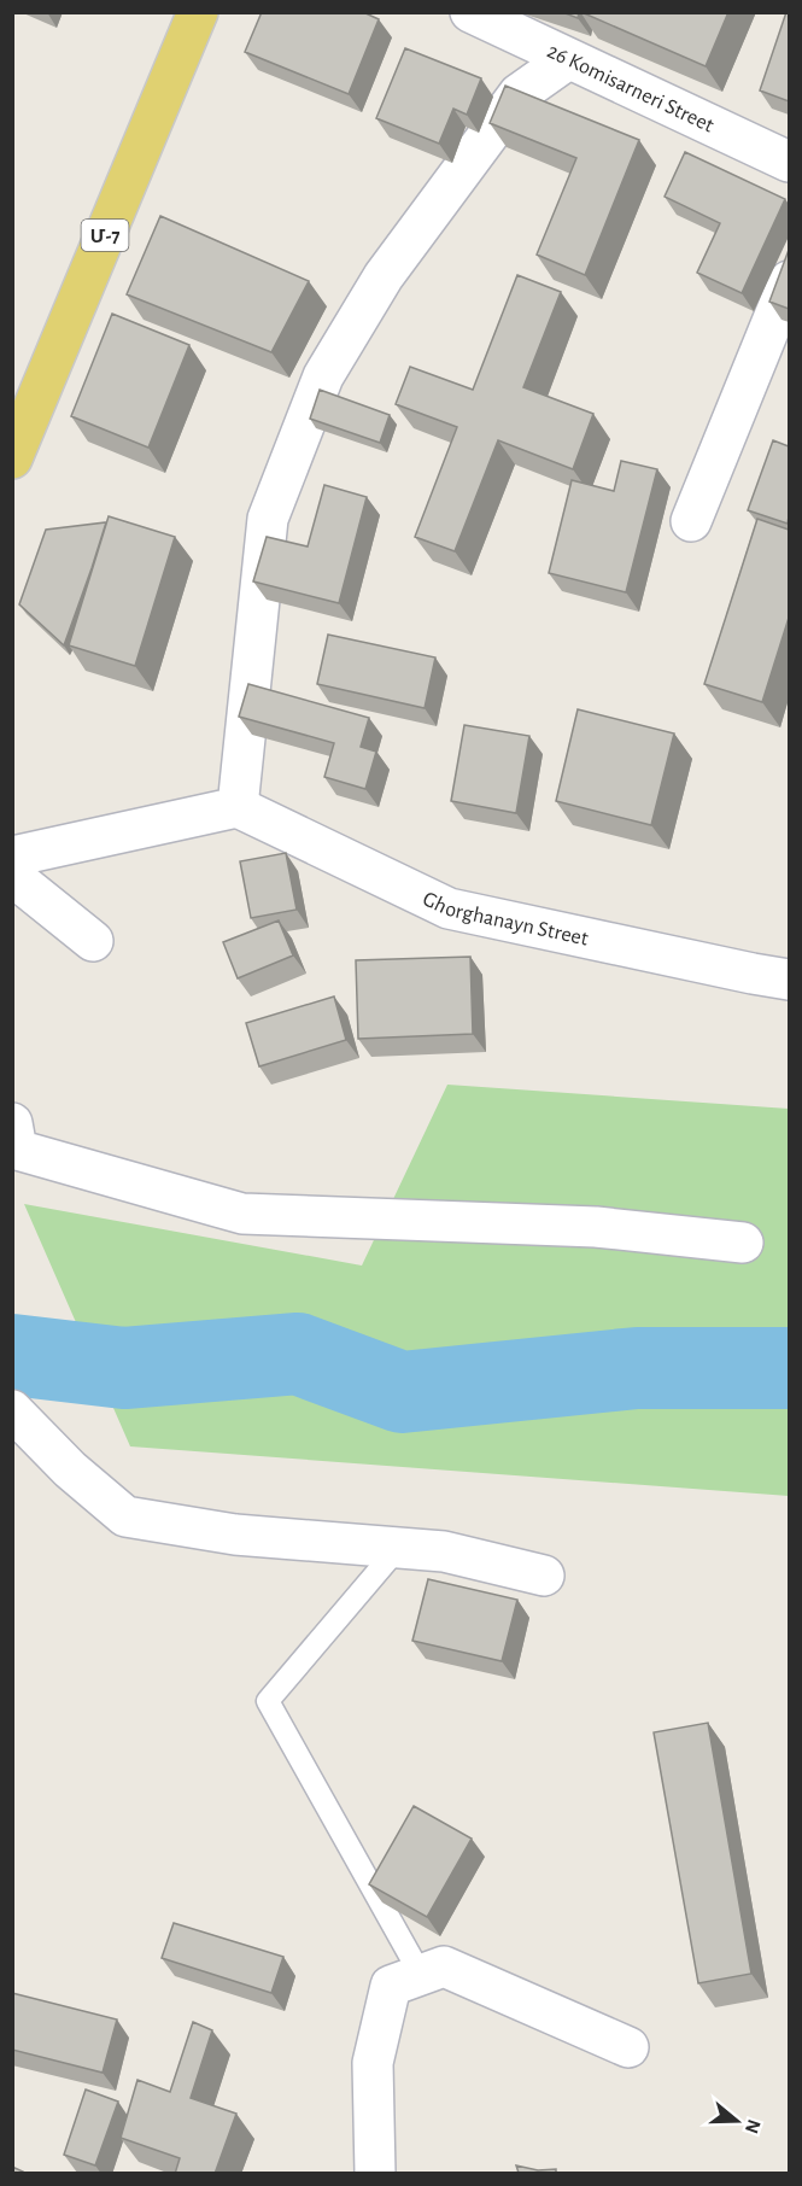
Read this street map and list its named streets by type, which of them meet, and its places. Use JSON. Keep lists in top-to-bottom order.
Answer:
{
  "streets": {
    "main road": ["Մ-7"],
    "street": ["26 Komisarneri Street", "Ghorghanayn Street"]
  },
  "north": "right"
}
